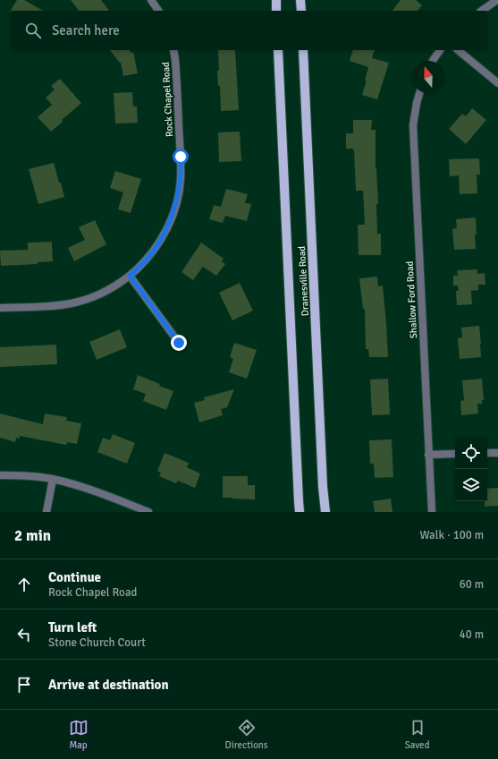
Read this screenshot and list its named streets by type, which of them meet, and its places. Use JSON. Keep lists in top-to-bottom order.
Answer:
{
  "streets": {
    "main road": ["Dranesville Road"],
    "street": ["Rock Chapel Road", "Shallow Ford Road"]
  },
  "north": "top",
  "page": {
    "search": "Search here",
    "heading": ["2 min", "Walk · 100 m"],
    "list": [
      ["Continue", "Rock Chapel Road", "60 m"],
      ["Turn left", "Stone Church Court", "40 m"],
      "Arrive at destination"
    ],
    "nav": ["Map", "Directions", "Saved"]
  }
}
